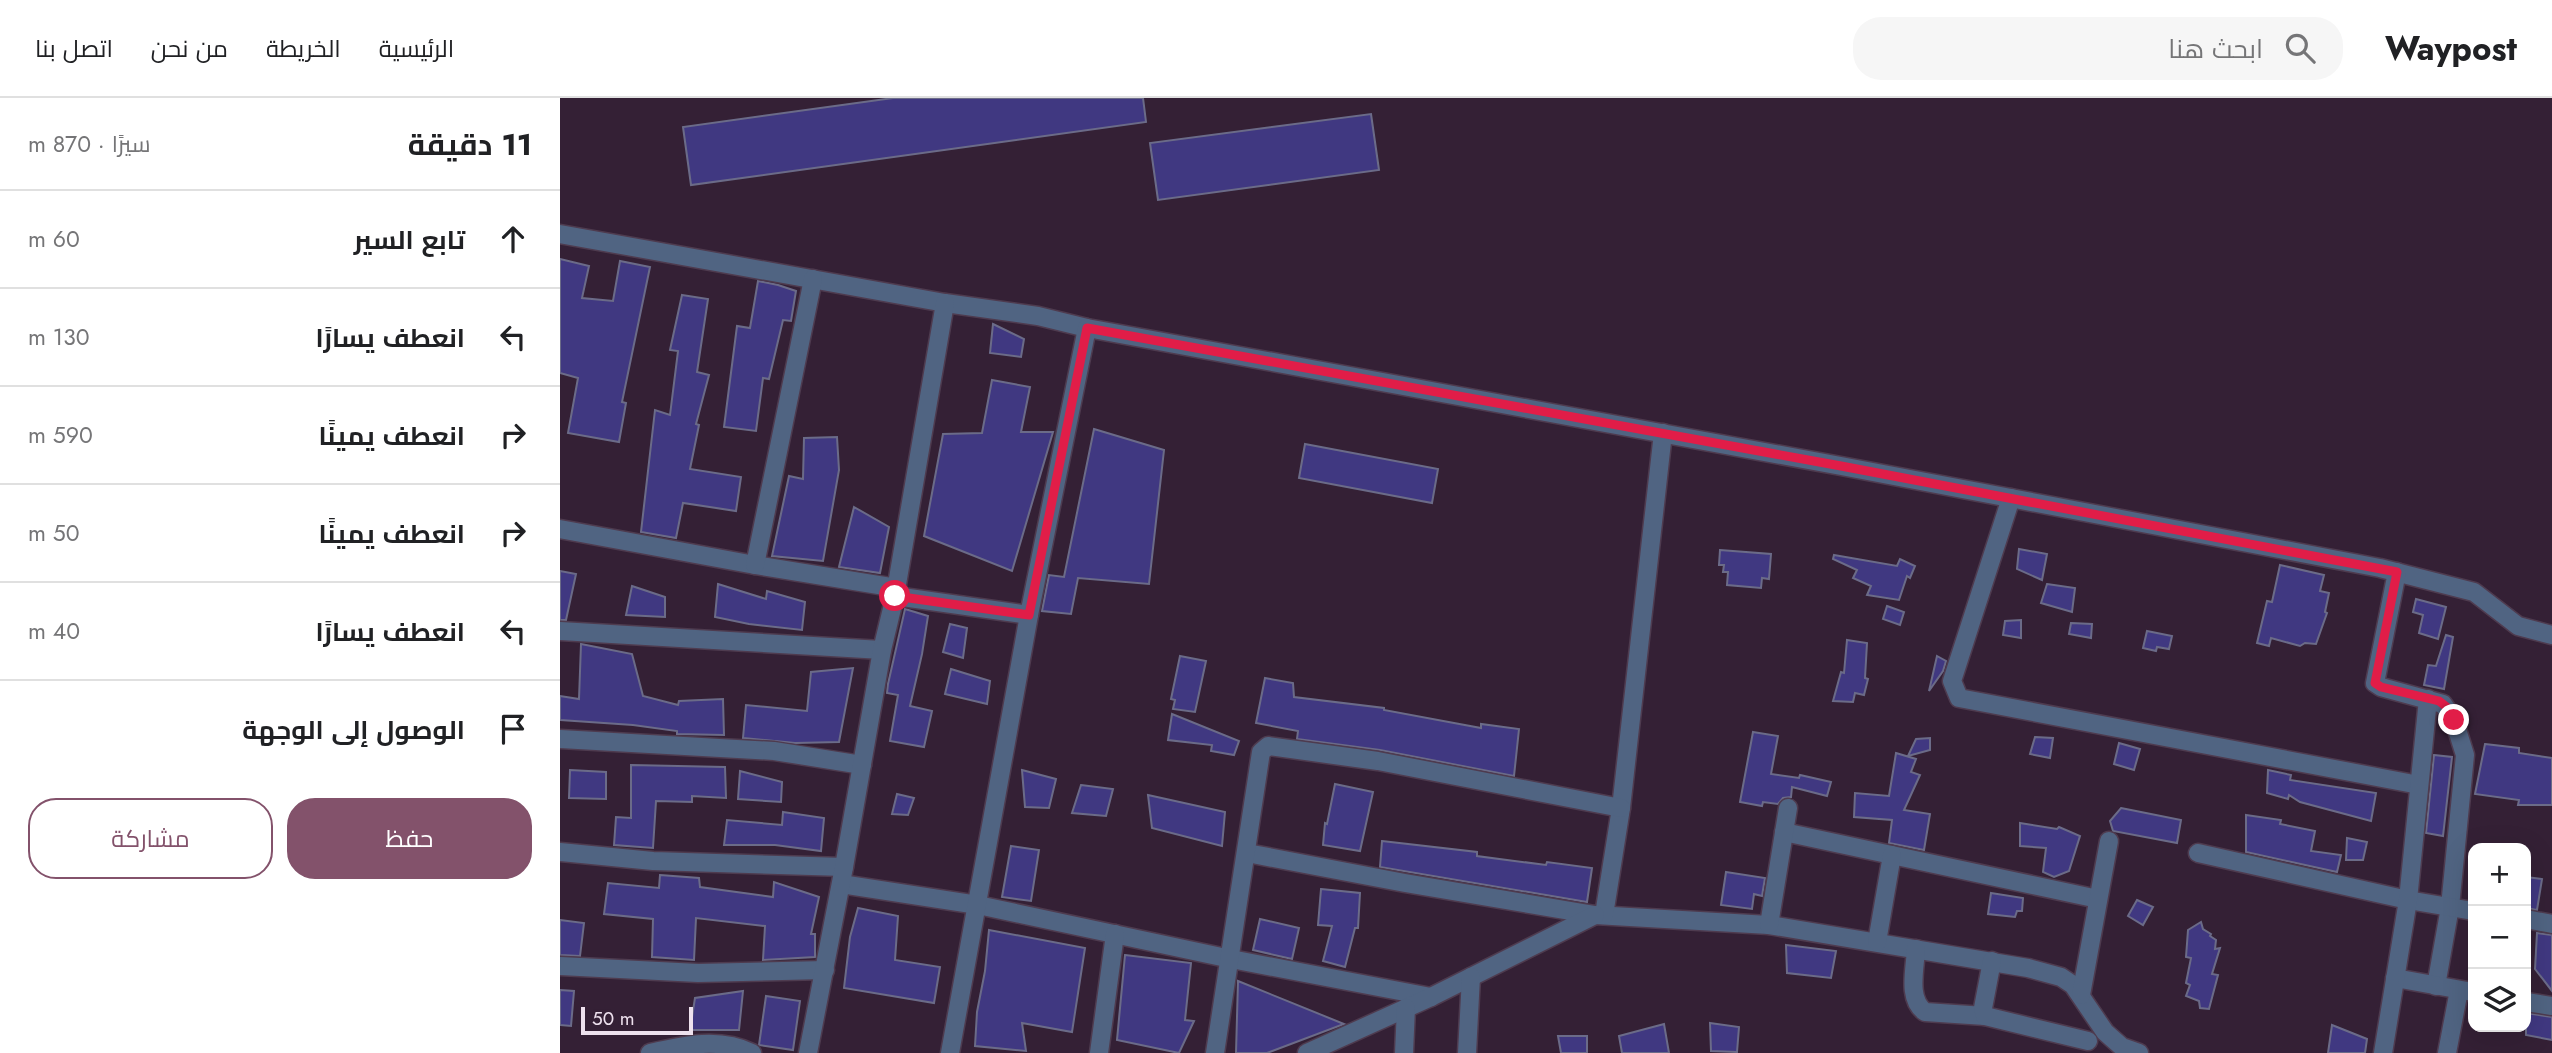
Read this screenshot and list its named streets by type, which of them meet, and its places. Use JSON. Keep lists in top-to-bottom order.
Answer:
{
  "scale_bar": "50 m",
  "page": {
    "header": "Waypost",
    "search": "ابحث هنا",
    "nav": [
      "الرئيسية",
      "الخريطة",
      "من نحن",
      "اتصل بنا"
    ],
    "heading": ["11 دقيقة", "سيرًا · 870 m"],
    "list": [
      ["تابع السير", "60 m"],
      ["انعطف يسارًا", "130 m"],
      ["انعطف يمينًا", "590 m"],
      ["انعطف يمينًا", "50 m"],
      ["انعطف يسارًا", "40 m"],
      "الوصول إلى الوجهة"
    ],
    "buttons": ["حفظ", "مشاركة"],
    "map_buttons": ["+", "−"],
    "scale": "50 m"
  }
}
